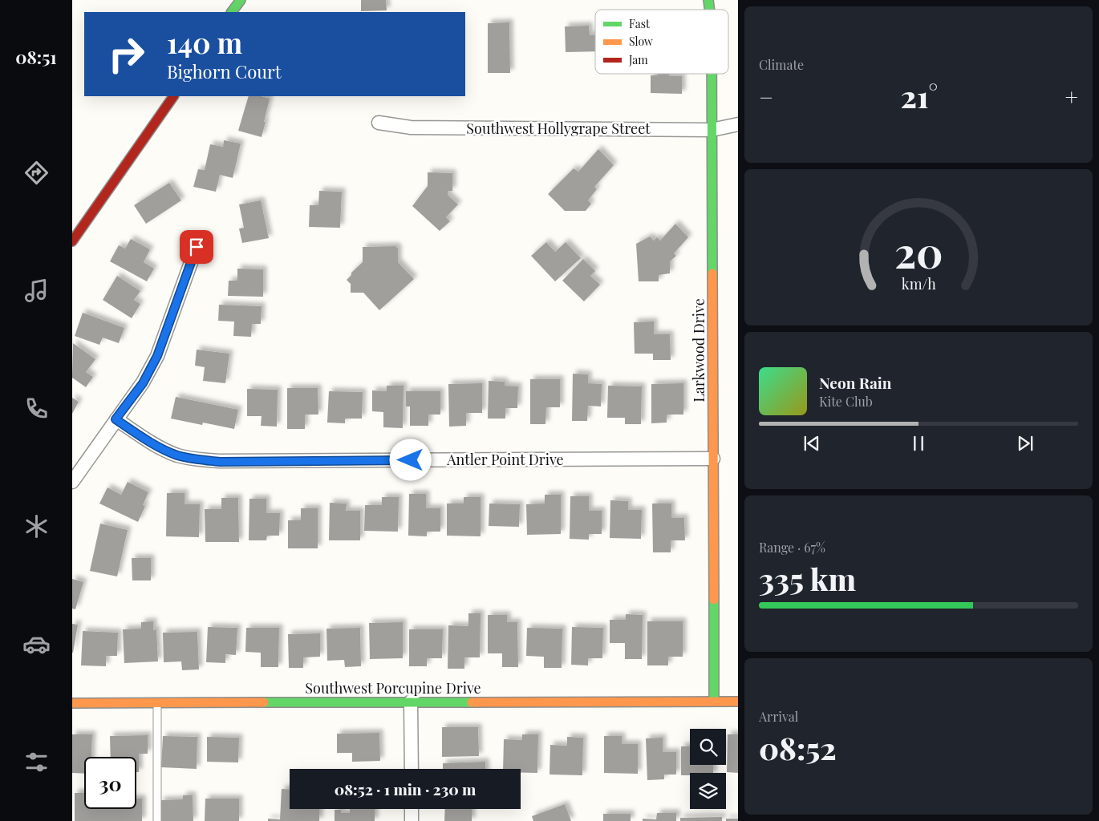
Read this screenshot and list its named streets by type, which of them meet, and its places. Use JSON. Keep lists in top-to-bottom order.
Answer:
{
  "streets": {
    "street": [
      "Southwest Hollygrape Street",
      "Larkwood Drive",
      "Antler Point Drive",
      "Southwest Porcupine Drive"
    ]
  },
  "crossings": [
    ["Southwest Hollygrape Street", "Larkwood Drive"],
    ["Larkwood Drive", "Antler Point Drive"],
    ["Larkwood Drive", "Southwest Porcupine Drive"]
  ],
  "legend": ["Fast", "Slow", "Jam"],
  "page": {
    "tabs": "08:51",
    "tile": [
      "Climate",
      ["Range · 67%", "335 km"],
      ["Arrival", "08:52"]
    ],
    "turn": ["140 m", "Bighorn Court"],
    "heat": ["−", "21°", "+"],
    "song": ["Neon Rain", "Kite Club"],
    "limit": "30",
    "trip": "08:52 · 1 min · 230 m",
    "gauge": ["20", "km/h"]
  }
}
